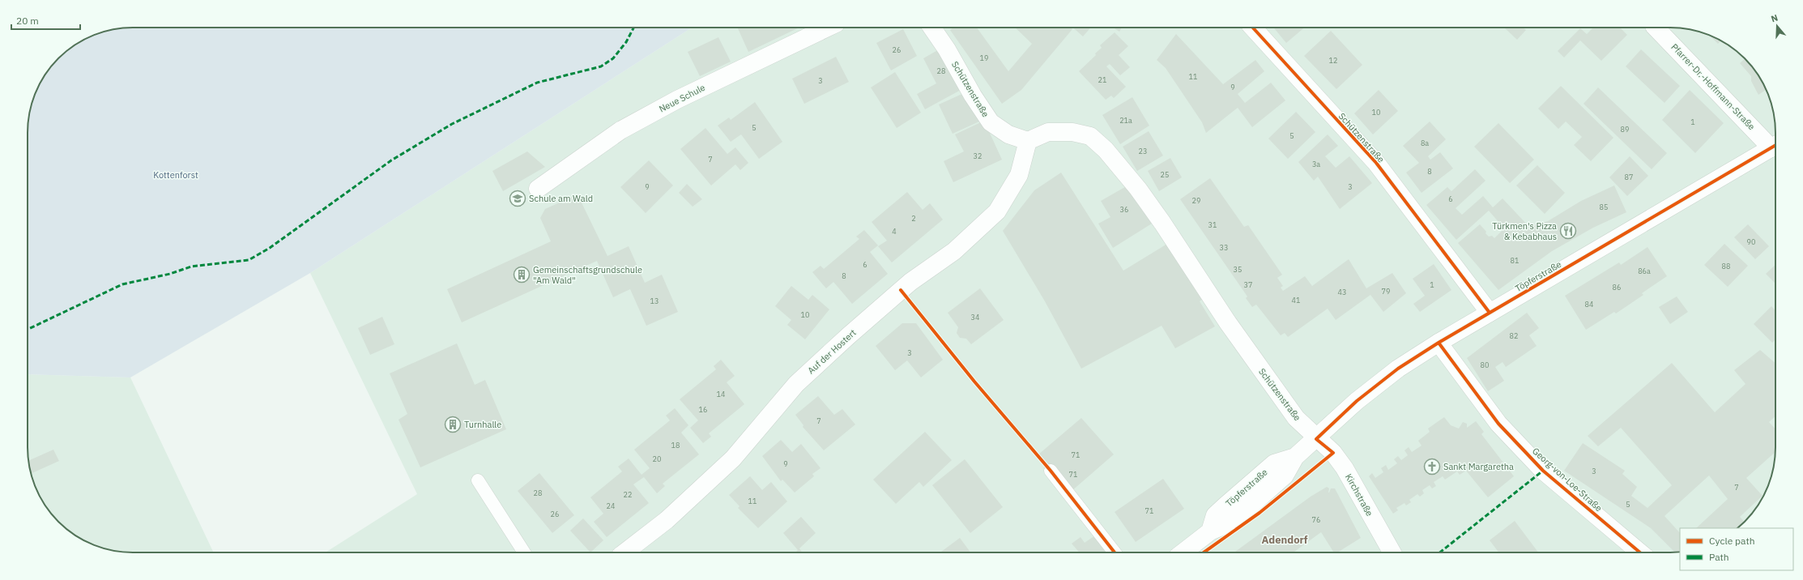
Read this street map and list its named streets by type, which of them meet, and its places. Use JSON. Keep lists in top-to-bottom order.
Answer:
{
  "streets": {
    "street": [
      "Pfarrer-Dr.-Hoffmann-Straße",
      "Schützenstraße",
      "Neue Schule",
      "Töpferstraße",
      "Auf der Hostert",
      "Georg-von-Loe-Straße",
      "Kirchstraße"
    ]
  },
  "crossings": [
    ["Pfarrer-Dr.-Hoffmann-Straße", "Töpferstraße"],
    ["Schützenstraße", "Töpferstraße"],
    ["Schützenstraße", "Auf der Hostert"],
    ["Schützenstraße", "Kirchstraße"],
    ["Töpferstraße", "Georg-von-Loe-Straße"],
    ["Töpferstraße", "Kirchstraße"]
  ],
  "districts": ["Adendorf"],
  "parks": ["Kottenforst"],
  "places": {
    "school or university": ["Schule am Wald"],
    "restaurant": ["Türkmen's Pizza & Kebabhaus"],
    "building": ["Gemeinschaftsgrundschule \"Am Wald\"", "Turnhalle"],
    "church": ["Sankt Margaretha"]
  },
  "house_numbers": [
    "26",
    "19",
    "12",
    "28",
    "11",
    "21",
    "3",
    "9",
    "10",
    "21a",
    "1",
    "5",
    "89",
    "5",
    "8a",
    "23",
    "32",
    "7",
    "3a",
    "8",
    "25",
    "87",
    "9",
    "3",
    "6",
    "29",
    "85",
    "36",
    "2",
    "31",
    "4",
    "90",
    "33",
    "81",
    "6",
    "88",
    "35",
    "86a",
    "8",
    "37",
    "1",
    "86",
    "79",
    "43",
    "41",
    "13",
    "84",
    "10",
    "34",
    "82",
    "3",
    "80",
    "14",
    "16",
    "7",
    "18",
    "71",
    "20",
    "9",
    "3",
    "71",
    "7",
    "28",
    "22",
    "11",
    "5",
    "24",
    "71",
    "26",
    "76"
  ],
  "legend": ["Cycle path", "Path"],
  "scale_bar": "20 m",
  "north": "top"
}
